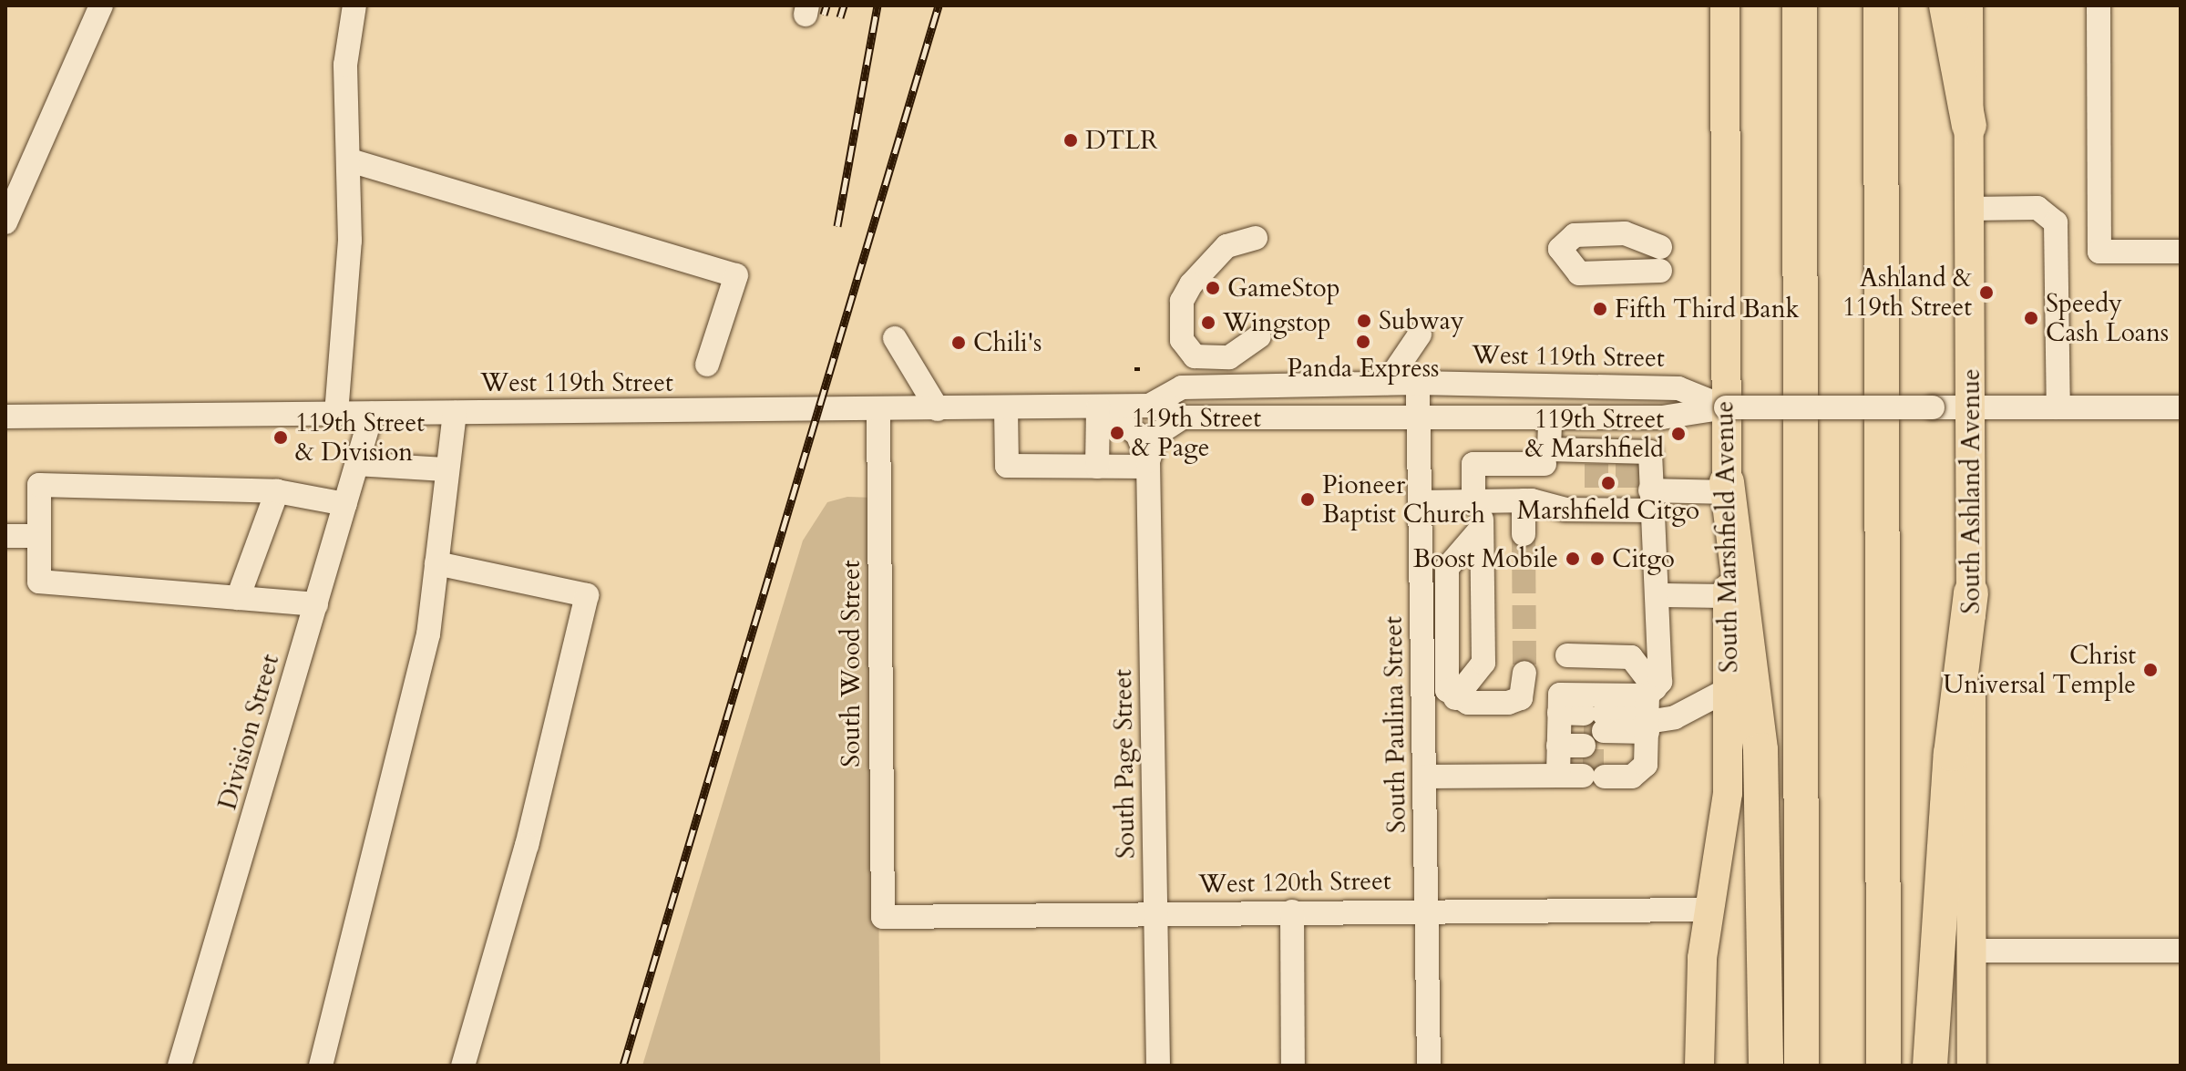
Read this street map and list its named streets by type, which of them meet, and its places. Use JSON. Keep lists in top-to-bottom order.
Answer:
{
  "streets": {
    "main road": ["South Ashland Avenue", "South Marshfield Avenue"],
    "street": [
      "West 119th Street",
      "South Wood Street",
      "South Paulina Street",
      "Division Street",
      "South Page Street",
      "West 120th Street"
    ]
  },
  "crossings": [
    ["West 119th Street", "South Ashland Avenue"],
    ["West 119th Street", "South Marshfield Avenue"],
    ["West 119th Street", "South Wood Street"],
    ["West 119th Street", "South Paulina Street"],
    ["West 119th Street", "Division Street"],
    ["West 119th Street", "South Page Street"],
    ["South Marshfield Avenue", "West 120th Street"],
    ["South Wood Street", "West 120th Street"],
    ["South Paulina Street", "West 120th Street"],
    ["South Page Street", "West 120th Street"]
  ],
  "places": [
    "DTLR",
    "GameStop",
    "Ashland & 119th Street",
    "Fifth Third Bank",
    "Speedy Cash Loans",
    "Subway",
    "Wingstop",
    "Panda Express",
    "Chili's",
    "119th Street & Page",
    "119th Street & Marshfield",
    "119th Street & Division",
    "Marshfield Citgo",
    "Pioneer Baptist Church",
    "Boost Mobile",
    "Citgo",
    "Christ Universal Temple"
  ]
}
